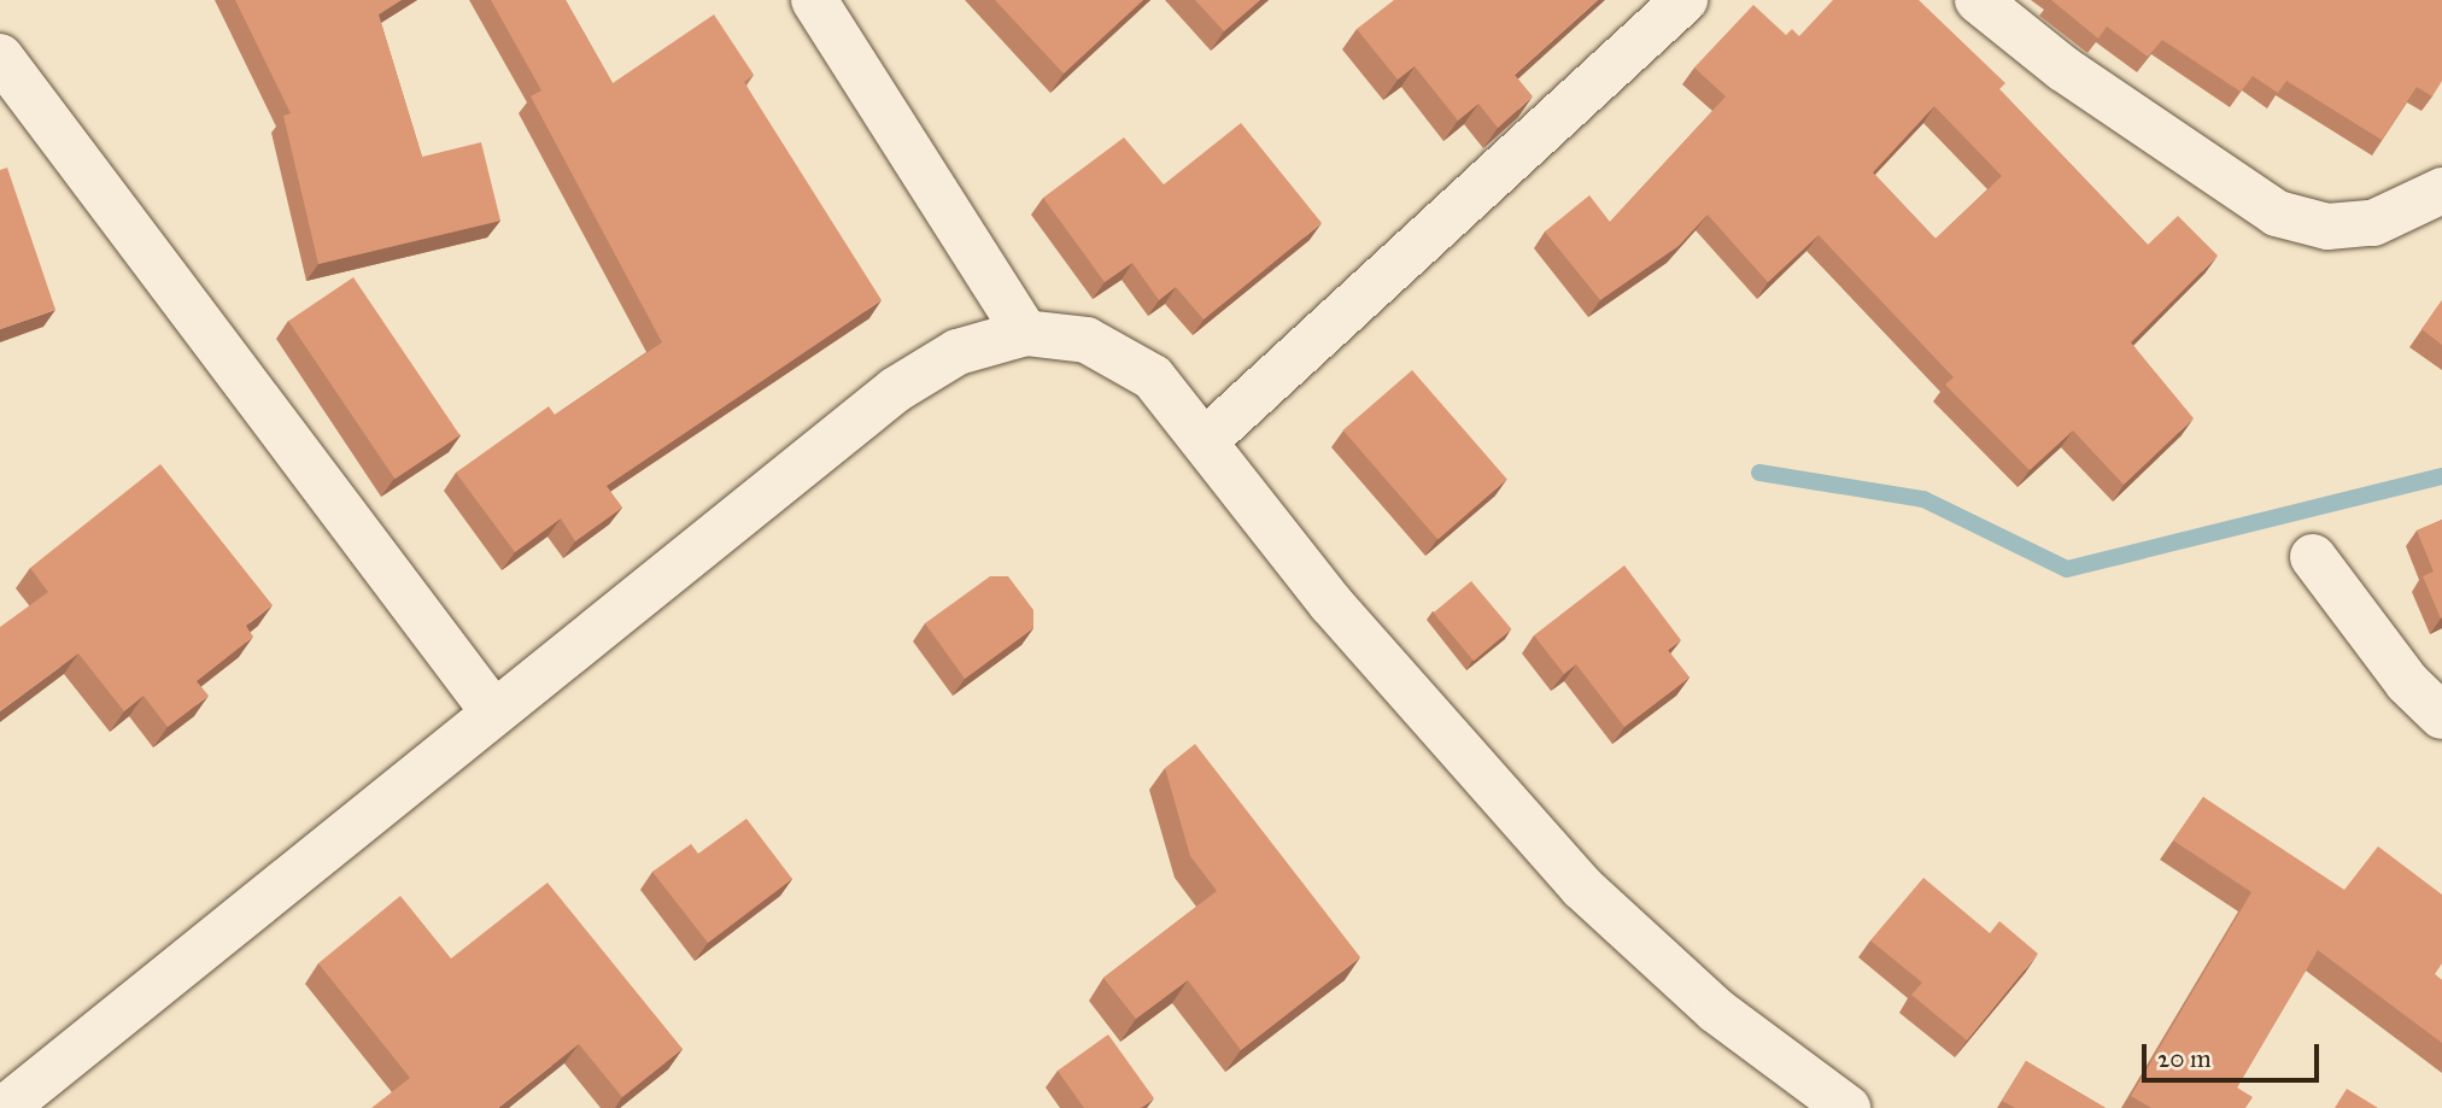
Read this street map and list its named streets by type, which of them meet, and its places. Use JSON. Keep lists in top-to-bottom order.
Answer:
{
  "scale_bar": "20 m"
}
